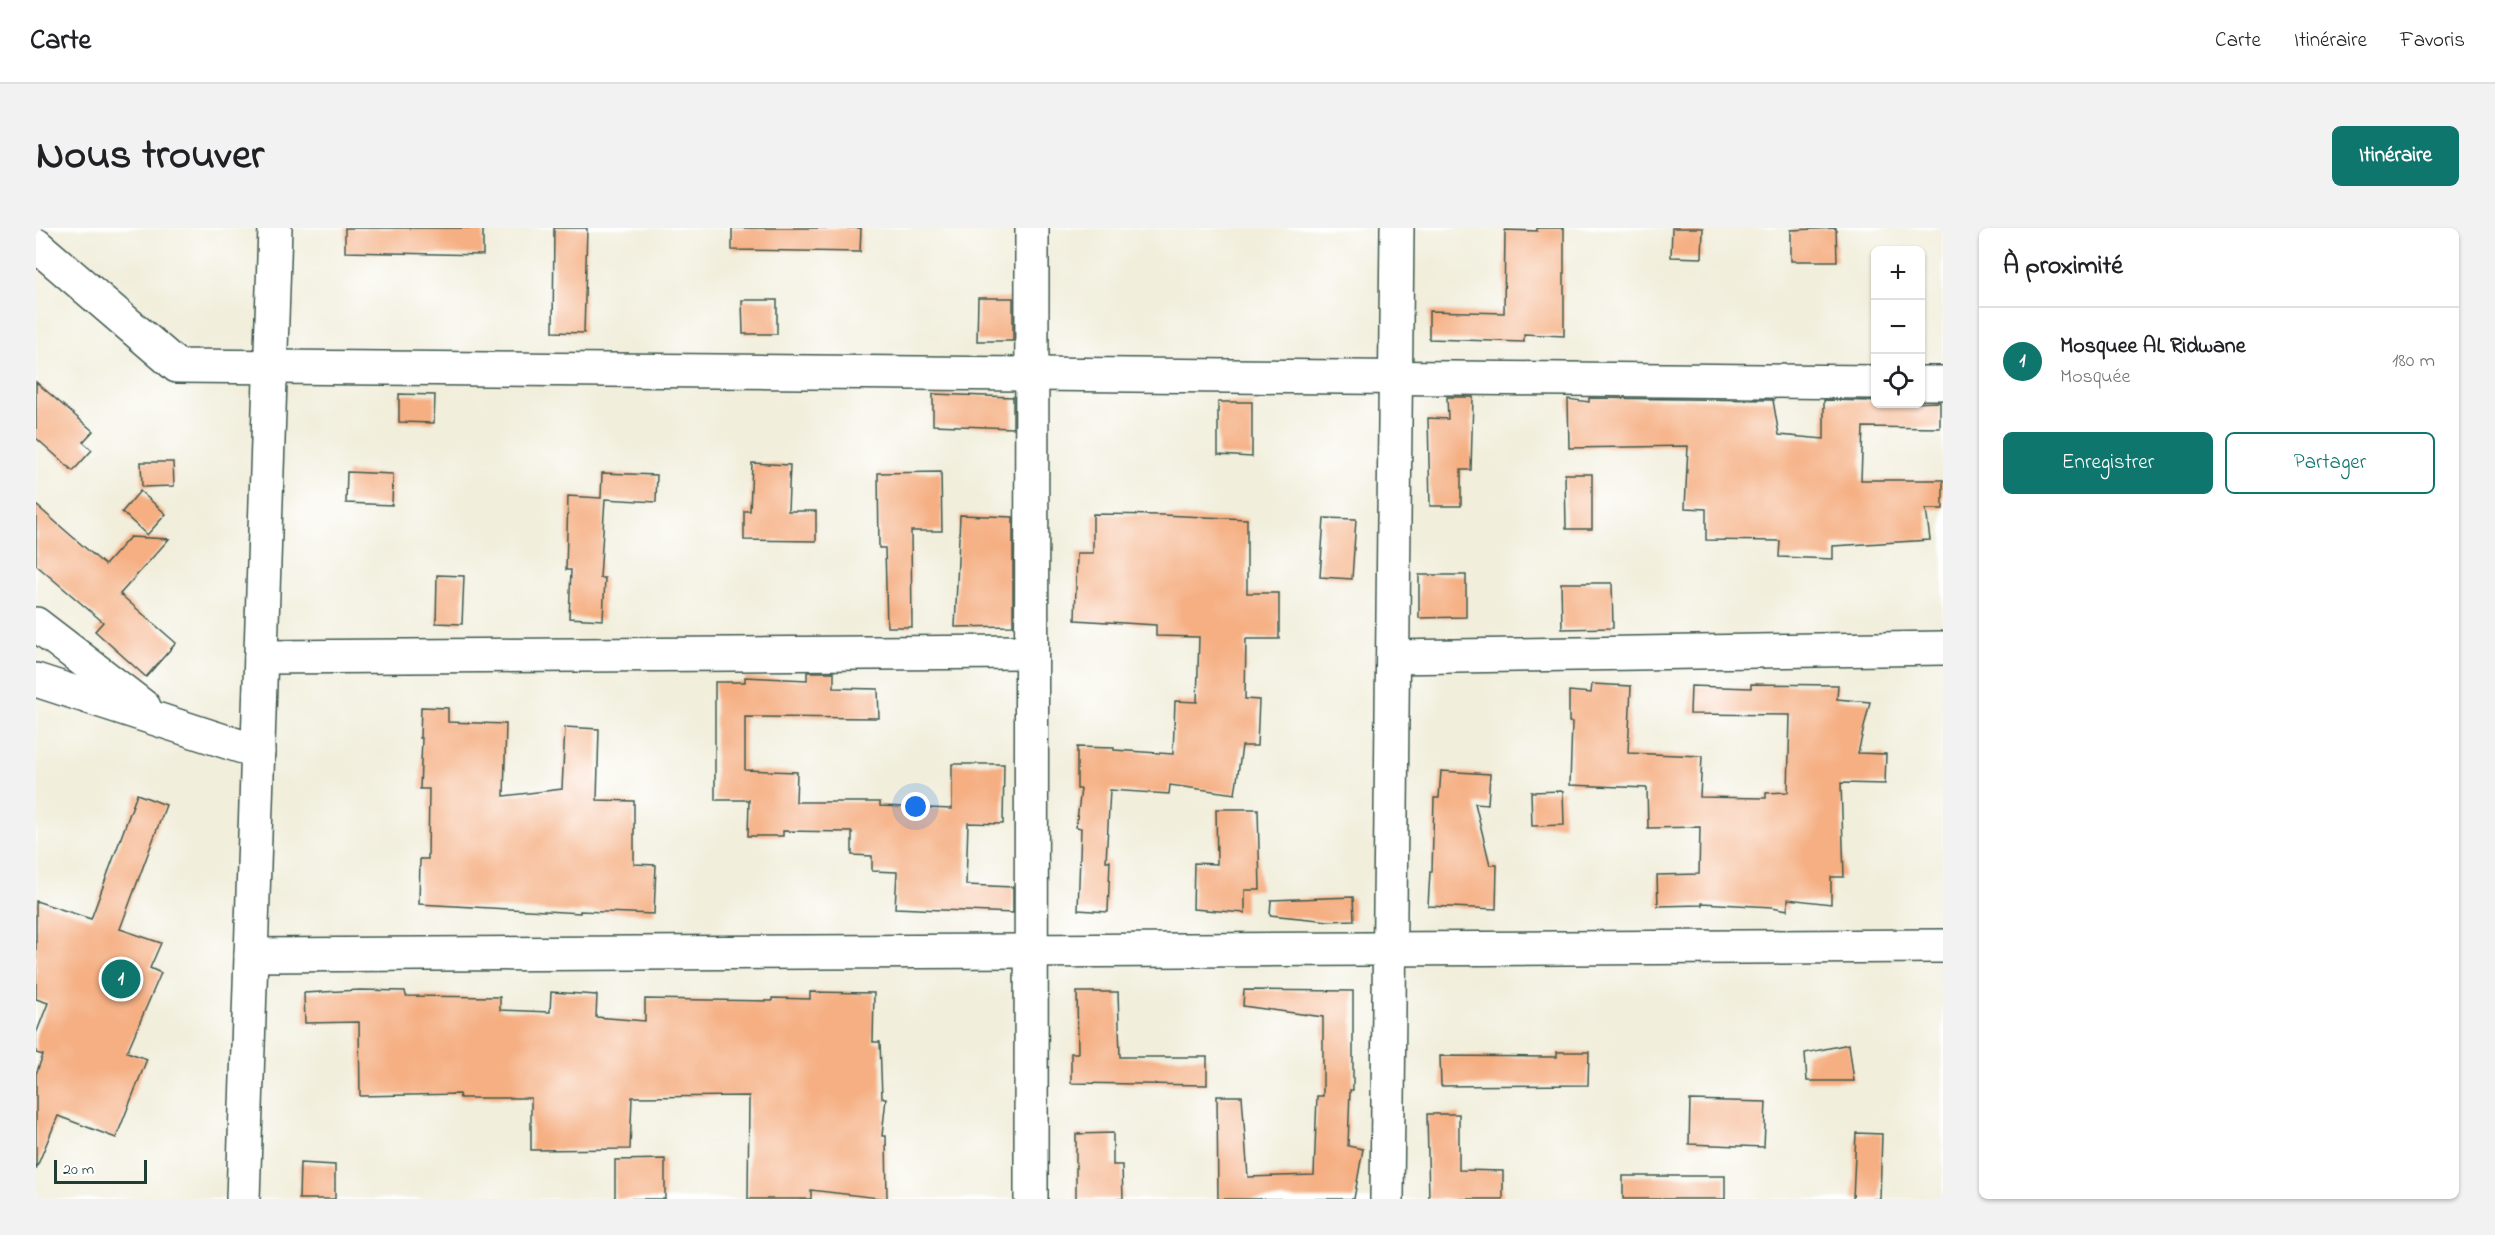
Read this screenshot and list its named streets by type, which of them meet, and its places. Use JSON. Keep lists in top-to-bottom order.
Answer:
{
  "scale_bar": "20 m",
  "page": {
    "header": "Carte",
    "nav": ["Carte", "Itinéraire", "Favoris"],
    "title": "Nous trouver",
    "buttons": [
      "Itinéraire",
      ["Enregistrer", "Partager"]
    ],
    "heading": "À proximité",
    "map_buttons": ["+", "−"],
    "list": [
      {
        "mark": "1",
        "name": "Mosquee AL Ridwane",
        "note": "Mosquée",
        "value": "180 m"
      }
    ],
    "pins": "1",
    "scale": "20 m"
  }
}
